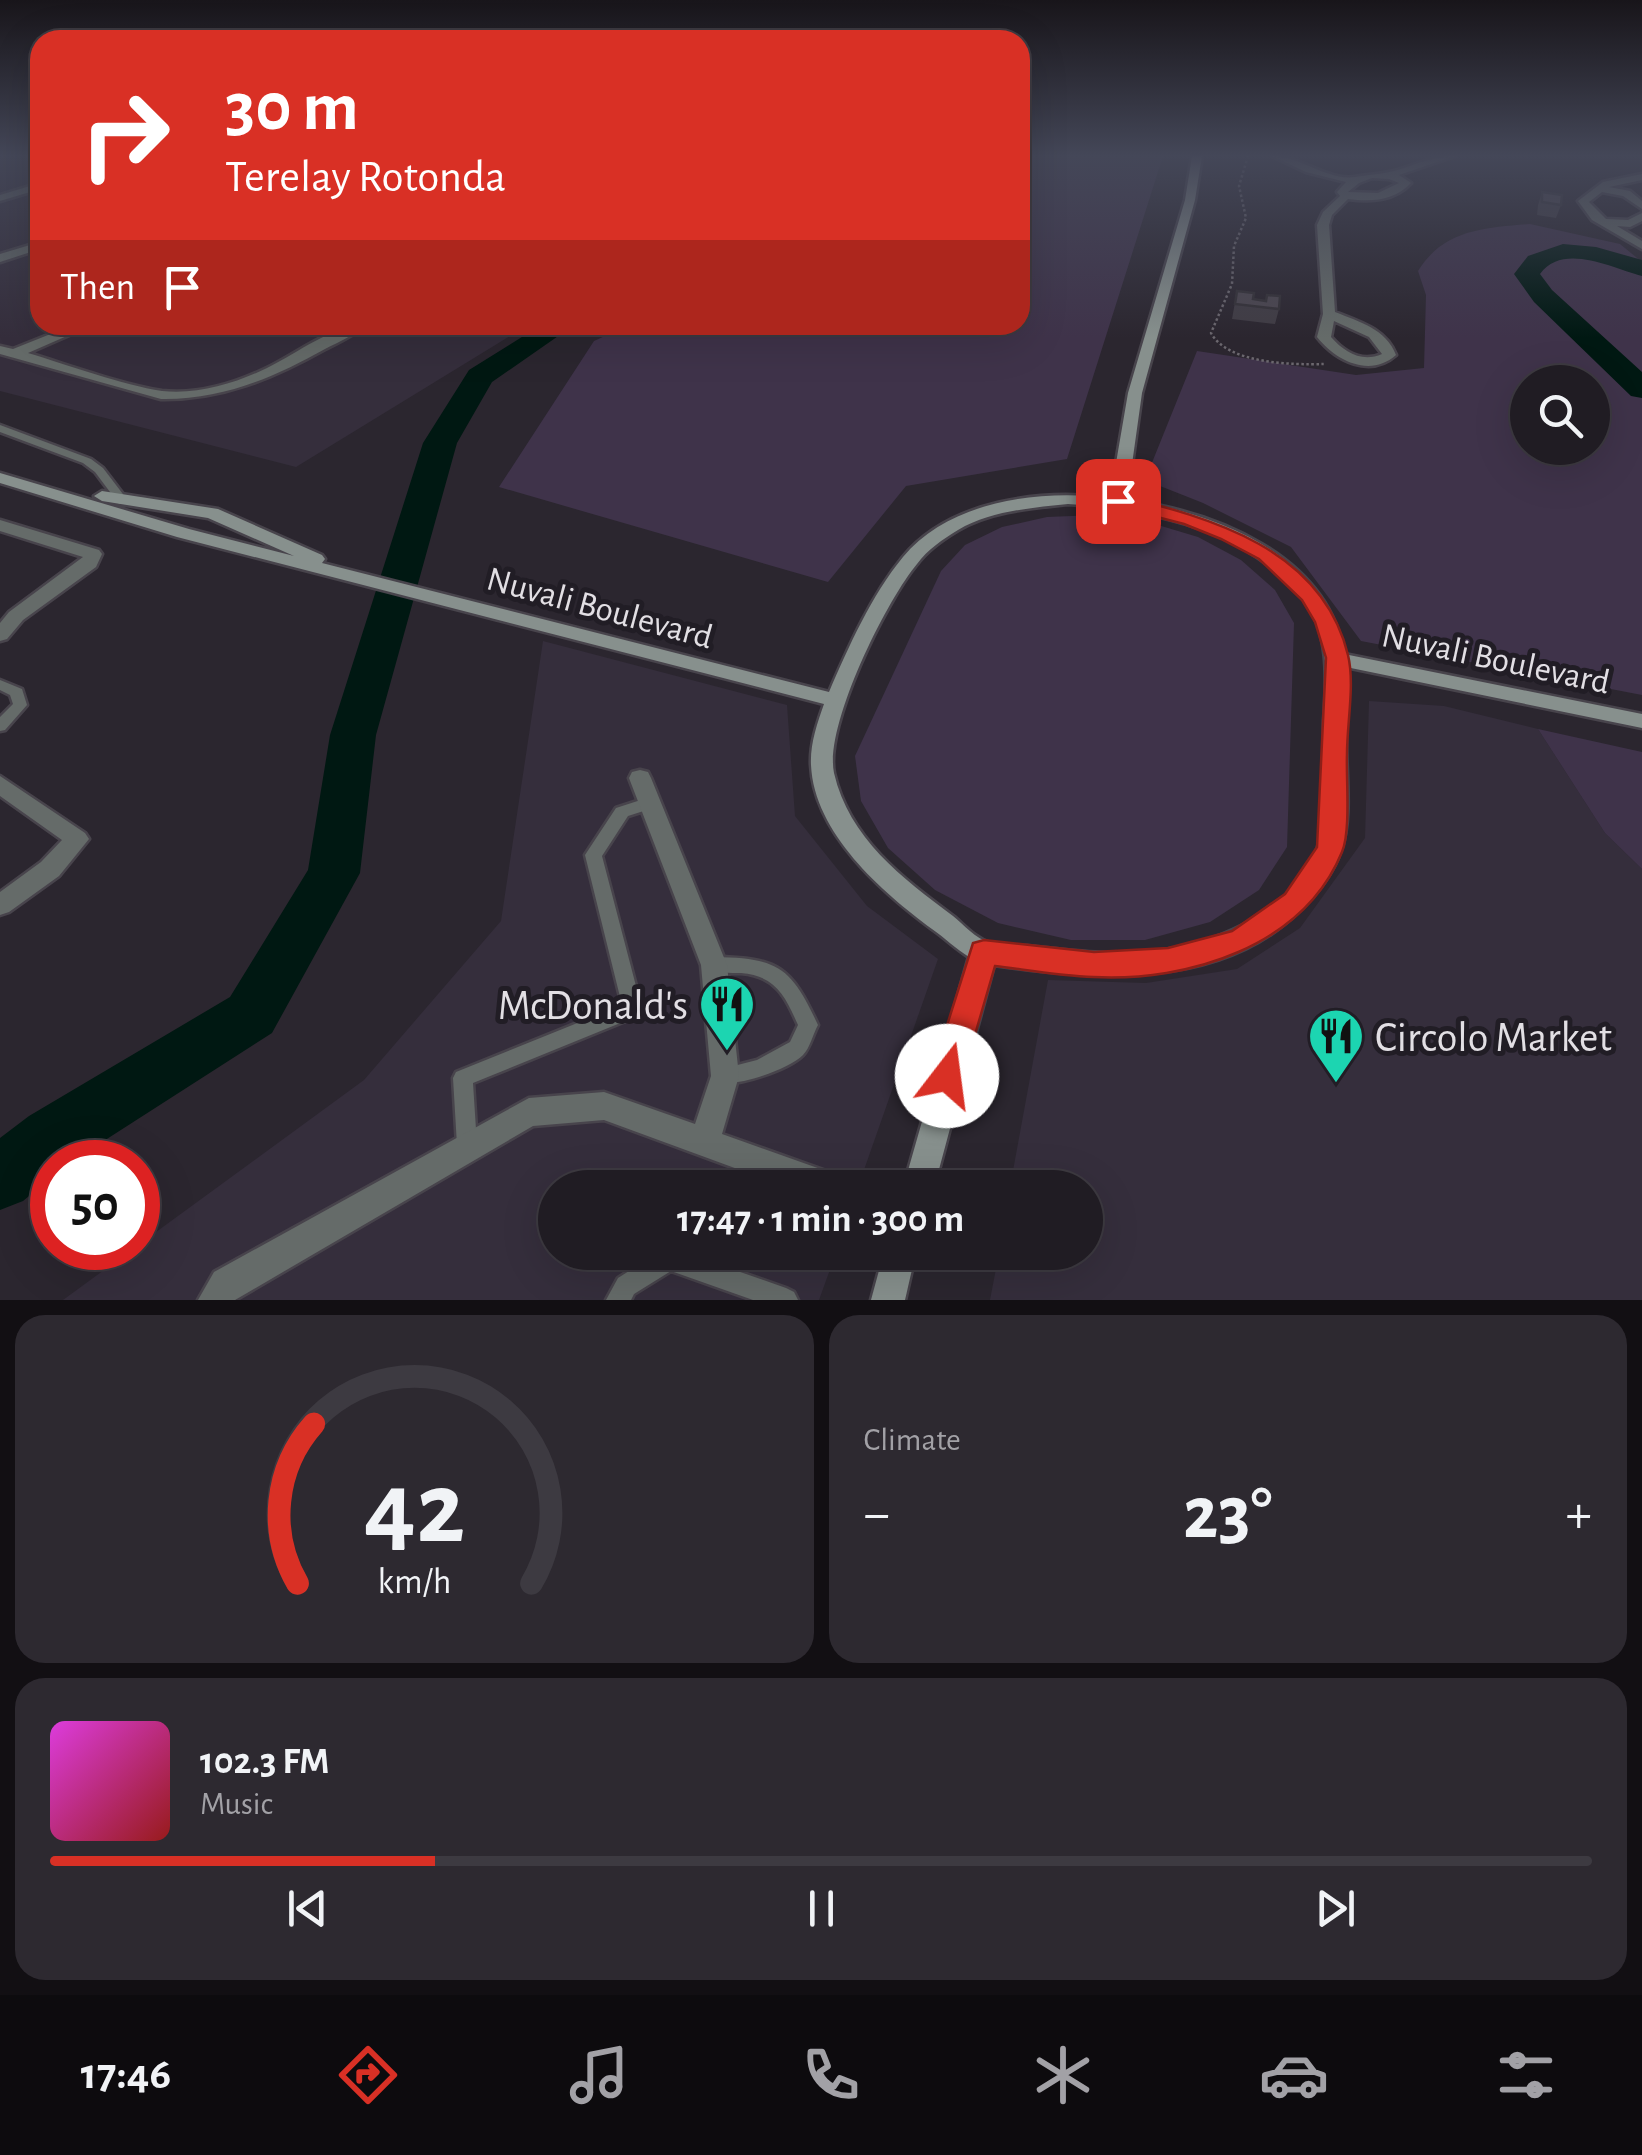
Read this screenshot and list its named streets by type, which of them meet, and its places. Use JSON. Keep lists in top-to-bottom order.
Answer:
{
  "streets": {
    "main road": ["Nuvali Boulevard"]
  },
  "places": {
    "restaurant": ["McDonald's", "Circolo Market"]
  },
  "page": {
    "turn": ["30 m", "Terelay Rotonda"],
    "then": "Then",
    "limit": "50",
    "trip": "17:47 · 1 min · 300 m",
    "tile": "Climate",
    "heat": ["−", "23°", "+"],
    "song": ["102.3 FM", "Music"],
    "tabs": "17:46",
    "gauge": ["42", "km/h"]
  }
}
